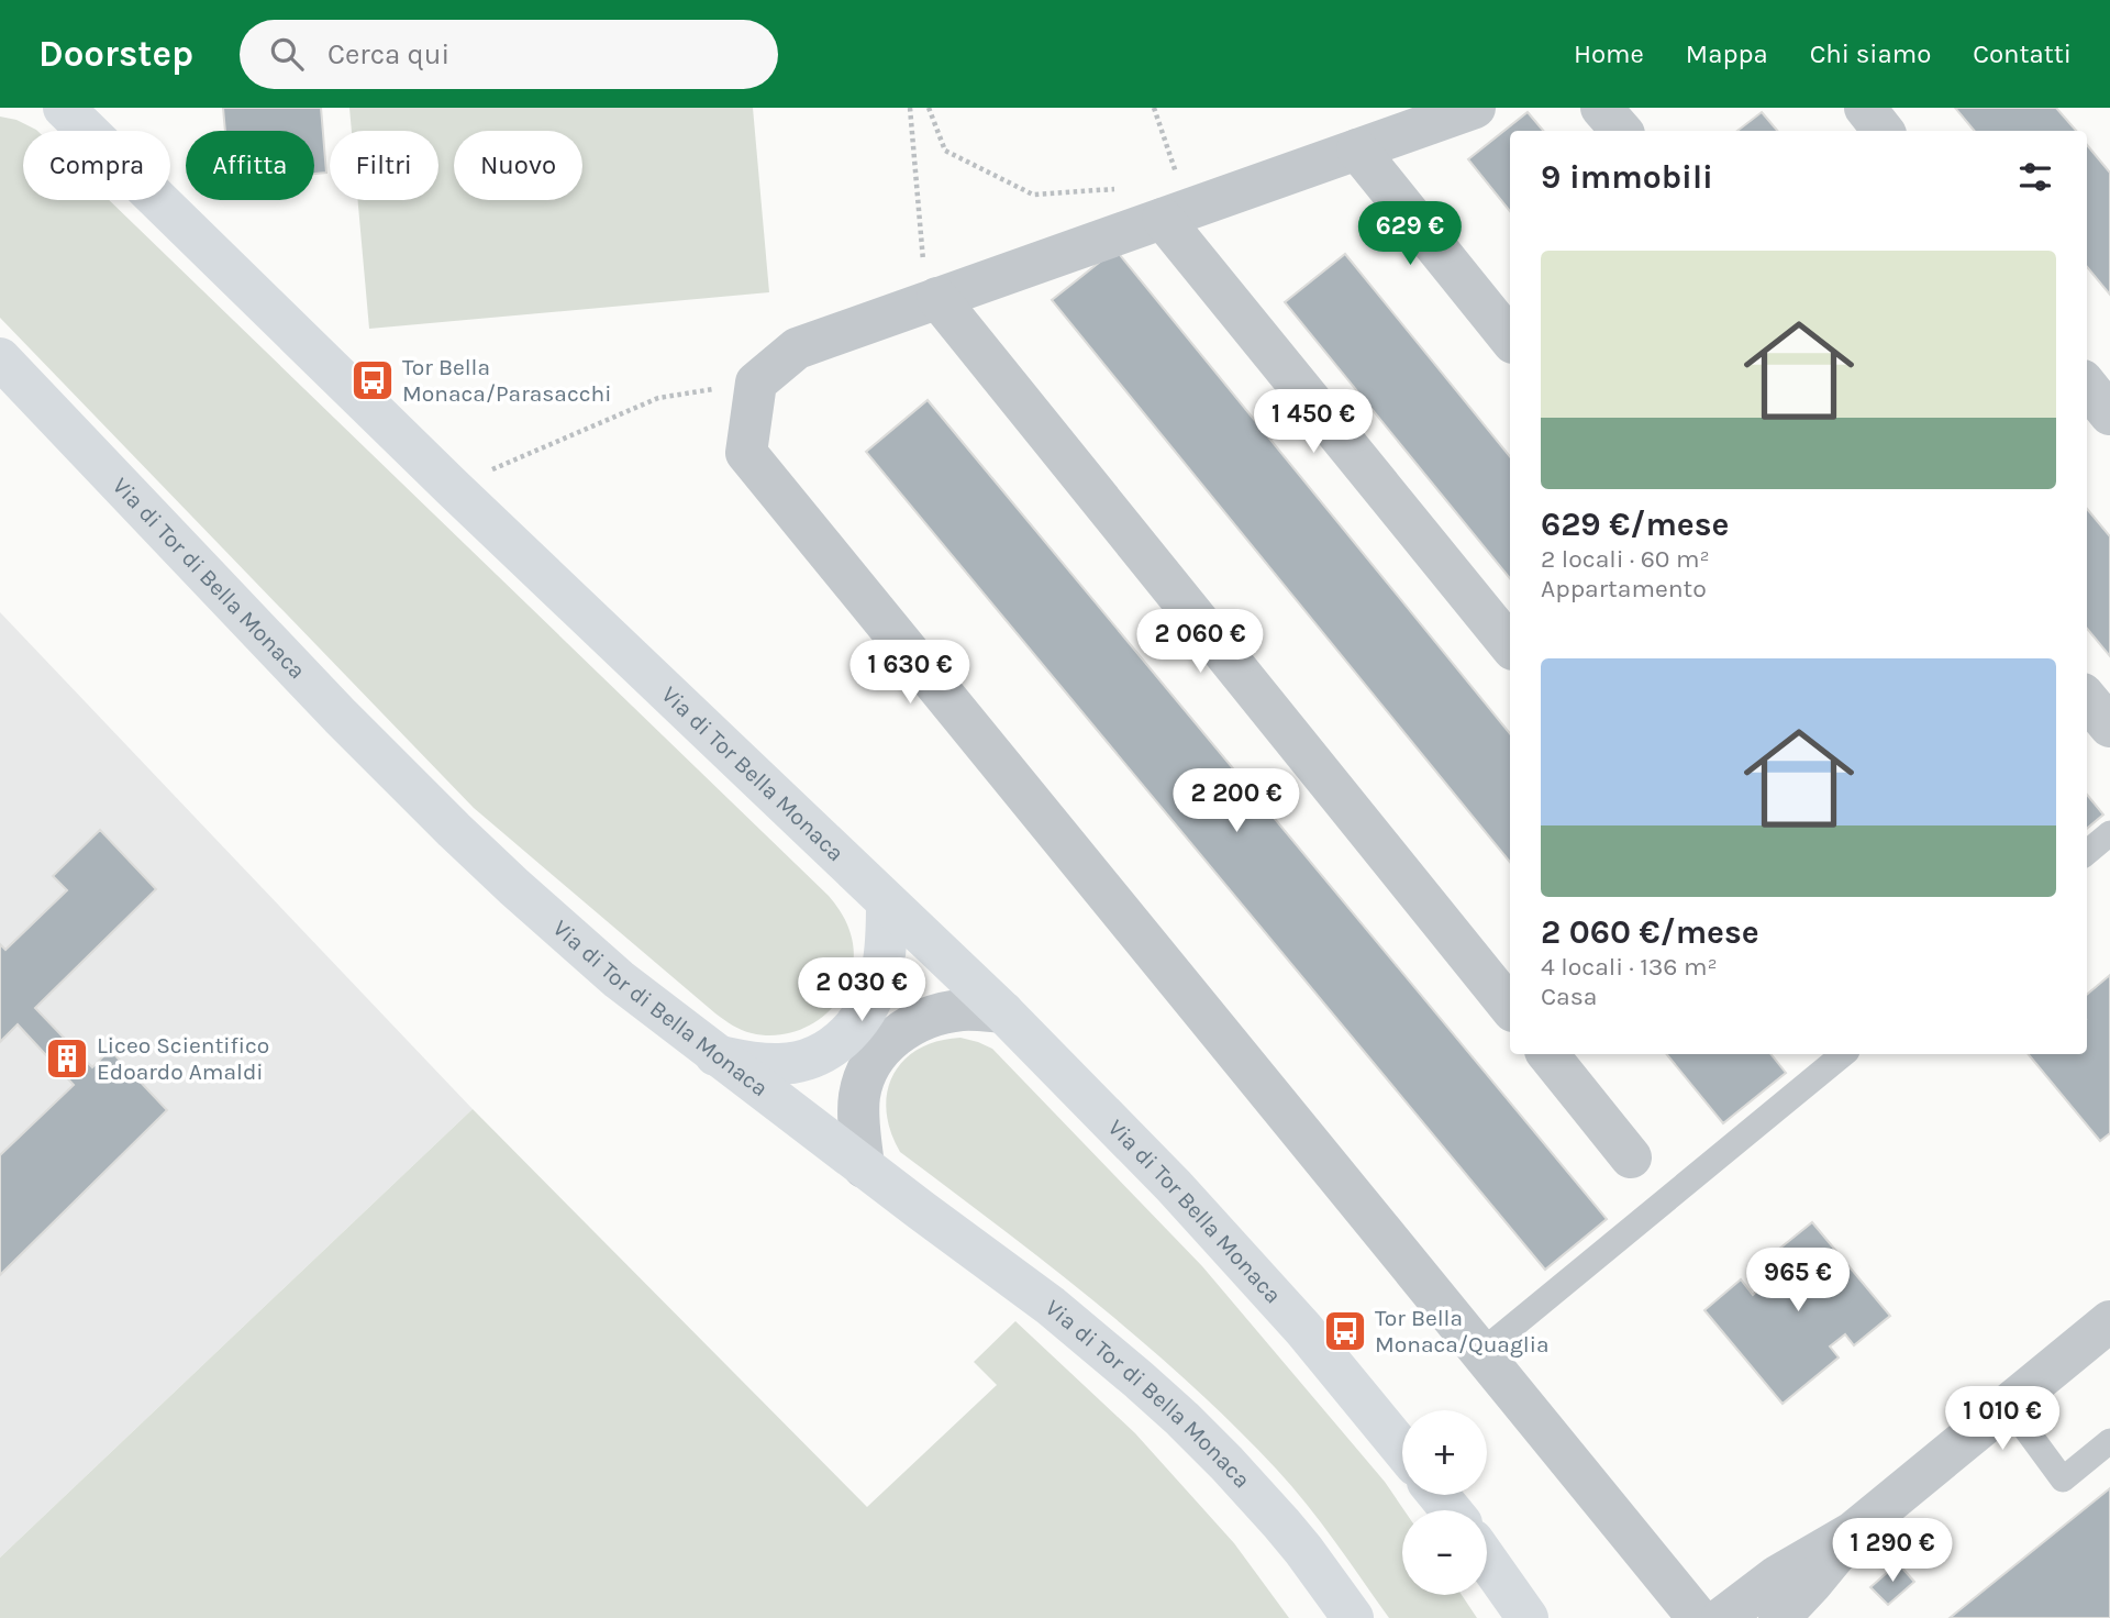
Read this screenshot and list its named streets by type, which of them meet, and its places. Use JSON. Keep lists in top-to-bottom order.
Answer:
{
  "streets": {
    "main road": ["Via di Tor di Bella Monaca", "Via di Tor Bella Monaca"]
  },
  "places": {
    "bus stop": ["Tor Bella Monaca/Parasacchi", "Tor Bella Monaca/Quaglia"],
    "building": ["Liceo Scientifico Edoardo Amaldi"]
  },
  "page": {
    "header": "Doorstep",
    "search": "Cerca qui",
    "nav": [
      "Home",
      "Mappa",
      "Chi siamo",
      "Contatti"
    ],
    "chip": [
      "Compra",
      "Affitta",
      "Filtri",
      "Nuovo"
    ],
    "heading": "9 immobili",
    "price": [
      "629 €",
      "1 450 €",
      "2 060 €",
      "1 630 €",
      "2 200 €",
      "2 030 €",
      "965 €",
      "1 010 €",
      "1 290 €"
    ],
    "list": [
      {
        "name": "629 €/mese",
        "note": "2 locali · 60 m² · Appartamento"
      },
      {
        "name": "2 060 €/mese",
        "note": "4 locali · 136 m² · Casa"
      }
    ],
    "map_buttons": ["+", "−"]
  }
}
